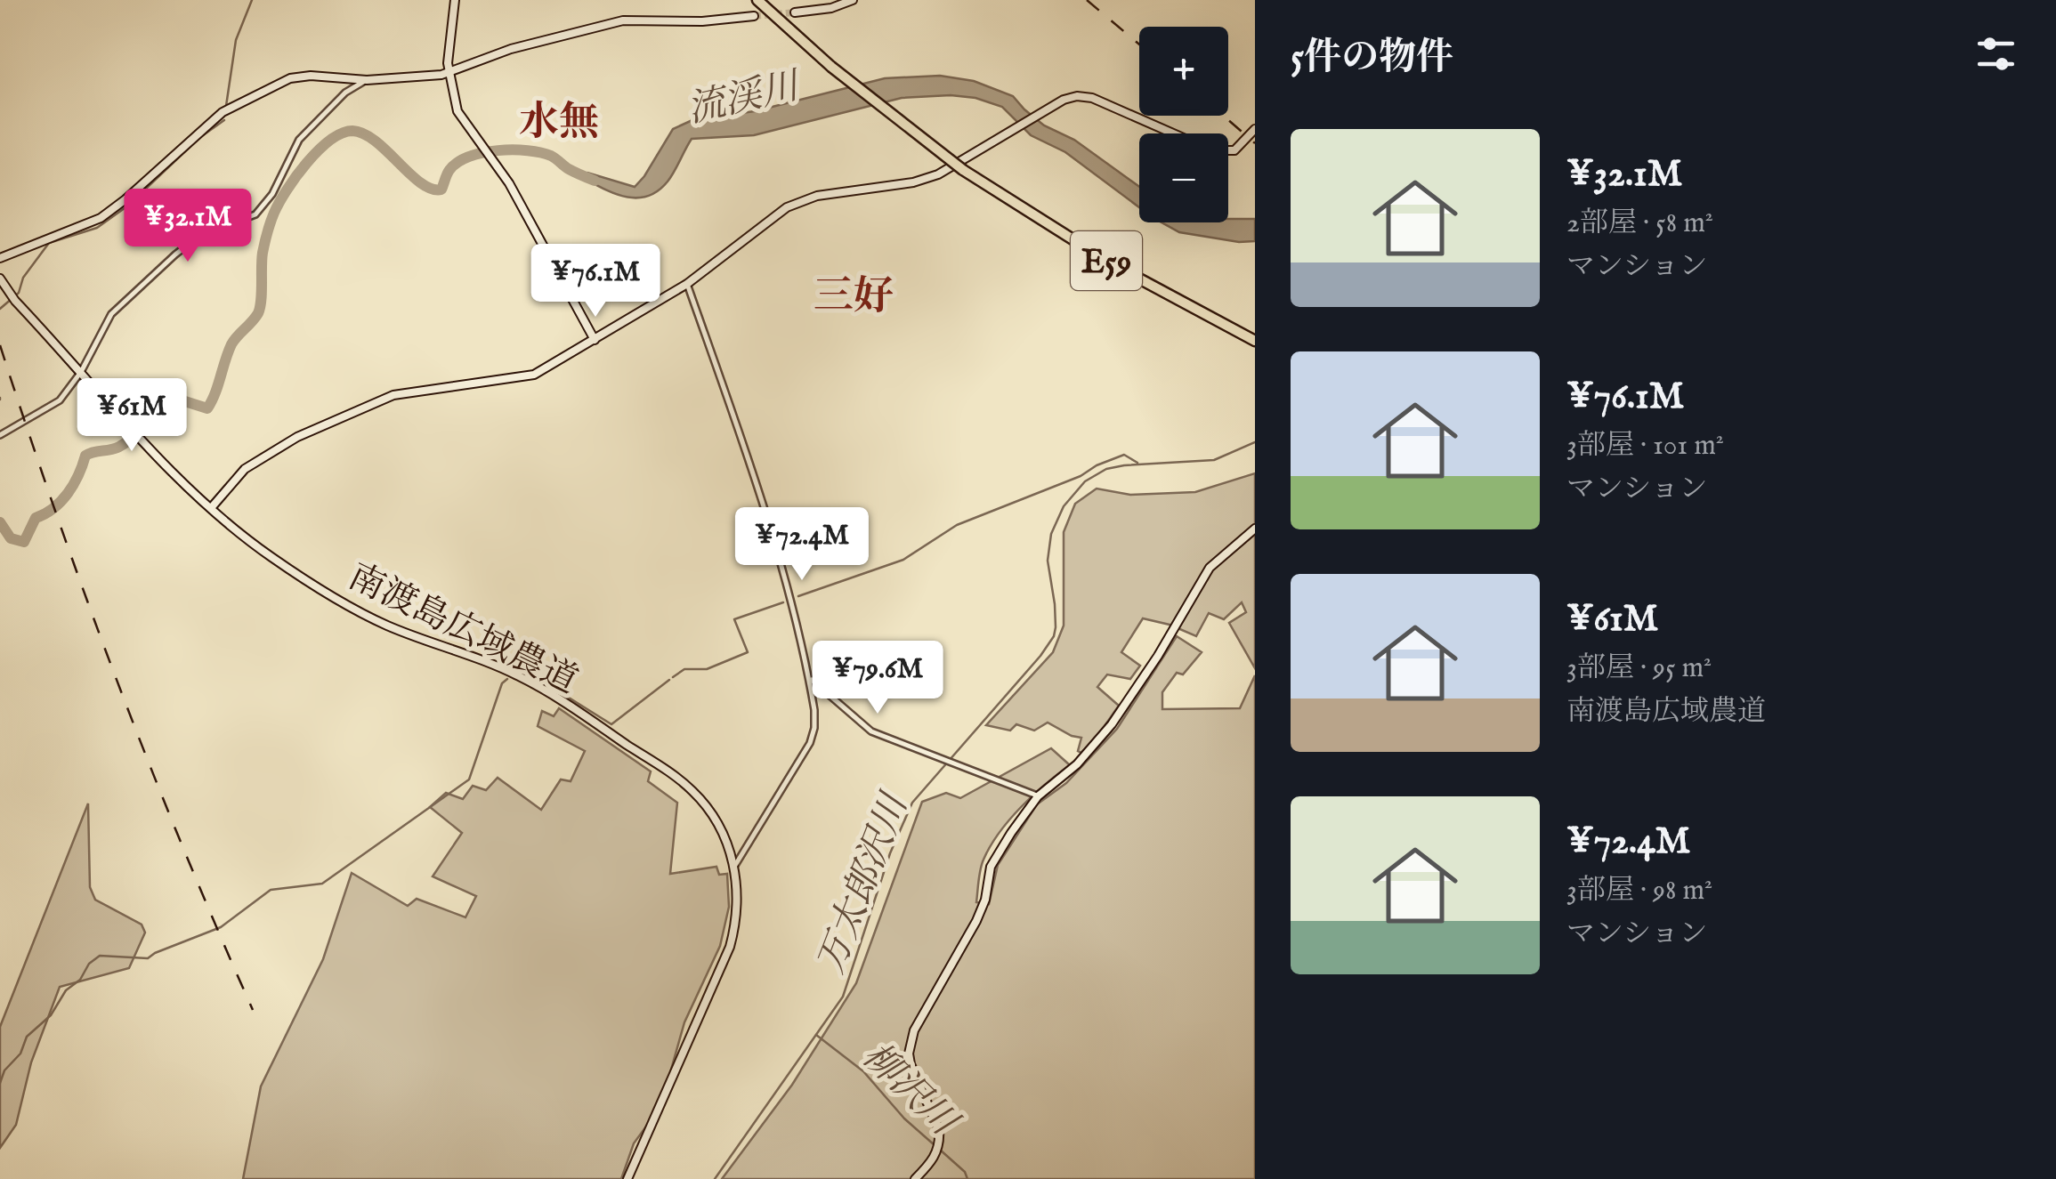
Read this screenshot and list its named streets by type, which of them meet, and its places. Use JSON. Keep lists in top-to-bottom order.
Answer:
{
  "streets": {
    "highway": ["E59"],
    "street": ["南渡島広域農道"]
  },
  "districts": ["水無", "三好"],
  "water": ["流渓川", "万太郎沢川", "柳沢川"],
  "page": {
    "heading": "5件の物件",
    "map_buttons": ["+", "−"],
    "list": [
      {
        "name": "¥32.1M",
        "note": "2部屋 · 58 m² · マンション"
      },
      {
        "name": "¥76.1M",
        "note": "3部屋 · 101 m² · マンション"
      },
      {
        "name": "¥61M",
        "note": "3部屋 · 95 m² · 南渡島広域農道"
      },
      {
        "name": "¥72.4M",
        "note": "3部屋 · 98 m² · マンション"
      }
    ],
    "price": [
      "¥32.1M",
      "¥76.1M",
      "¥61M",
      "¥72.4M",
      "¥79.6M"
    ]
  }
}
